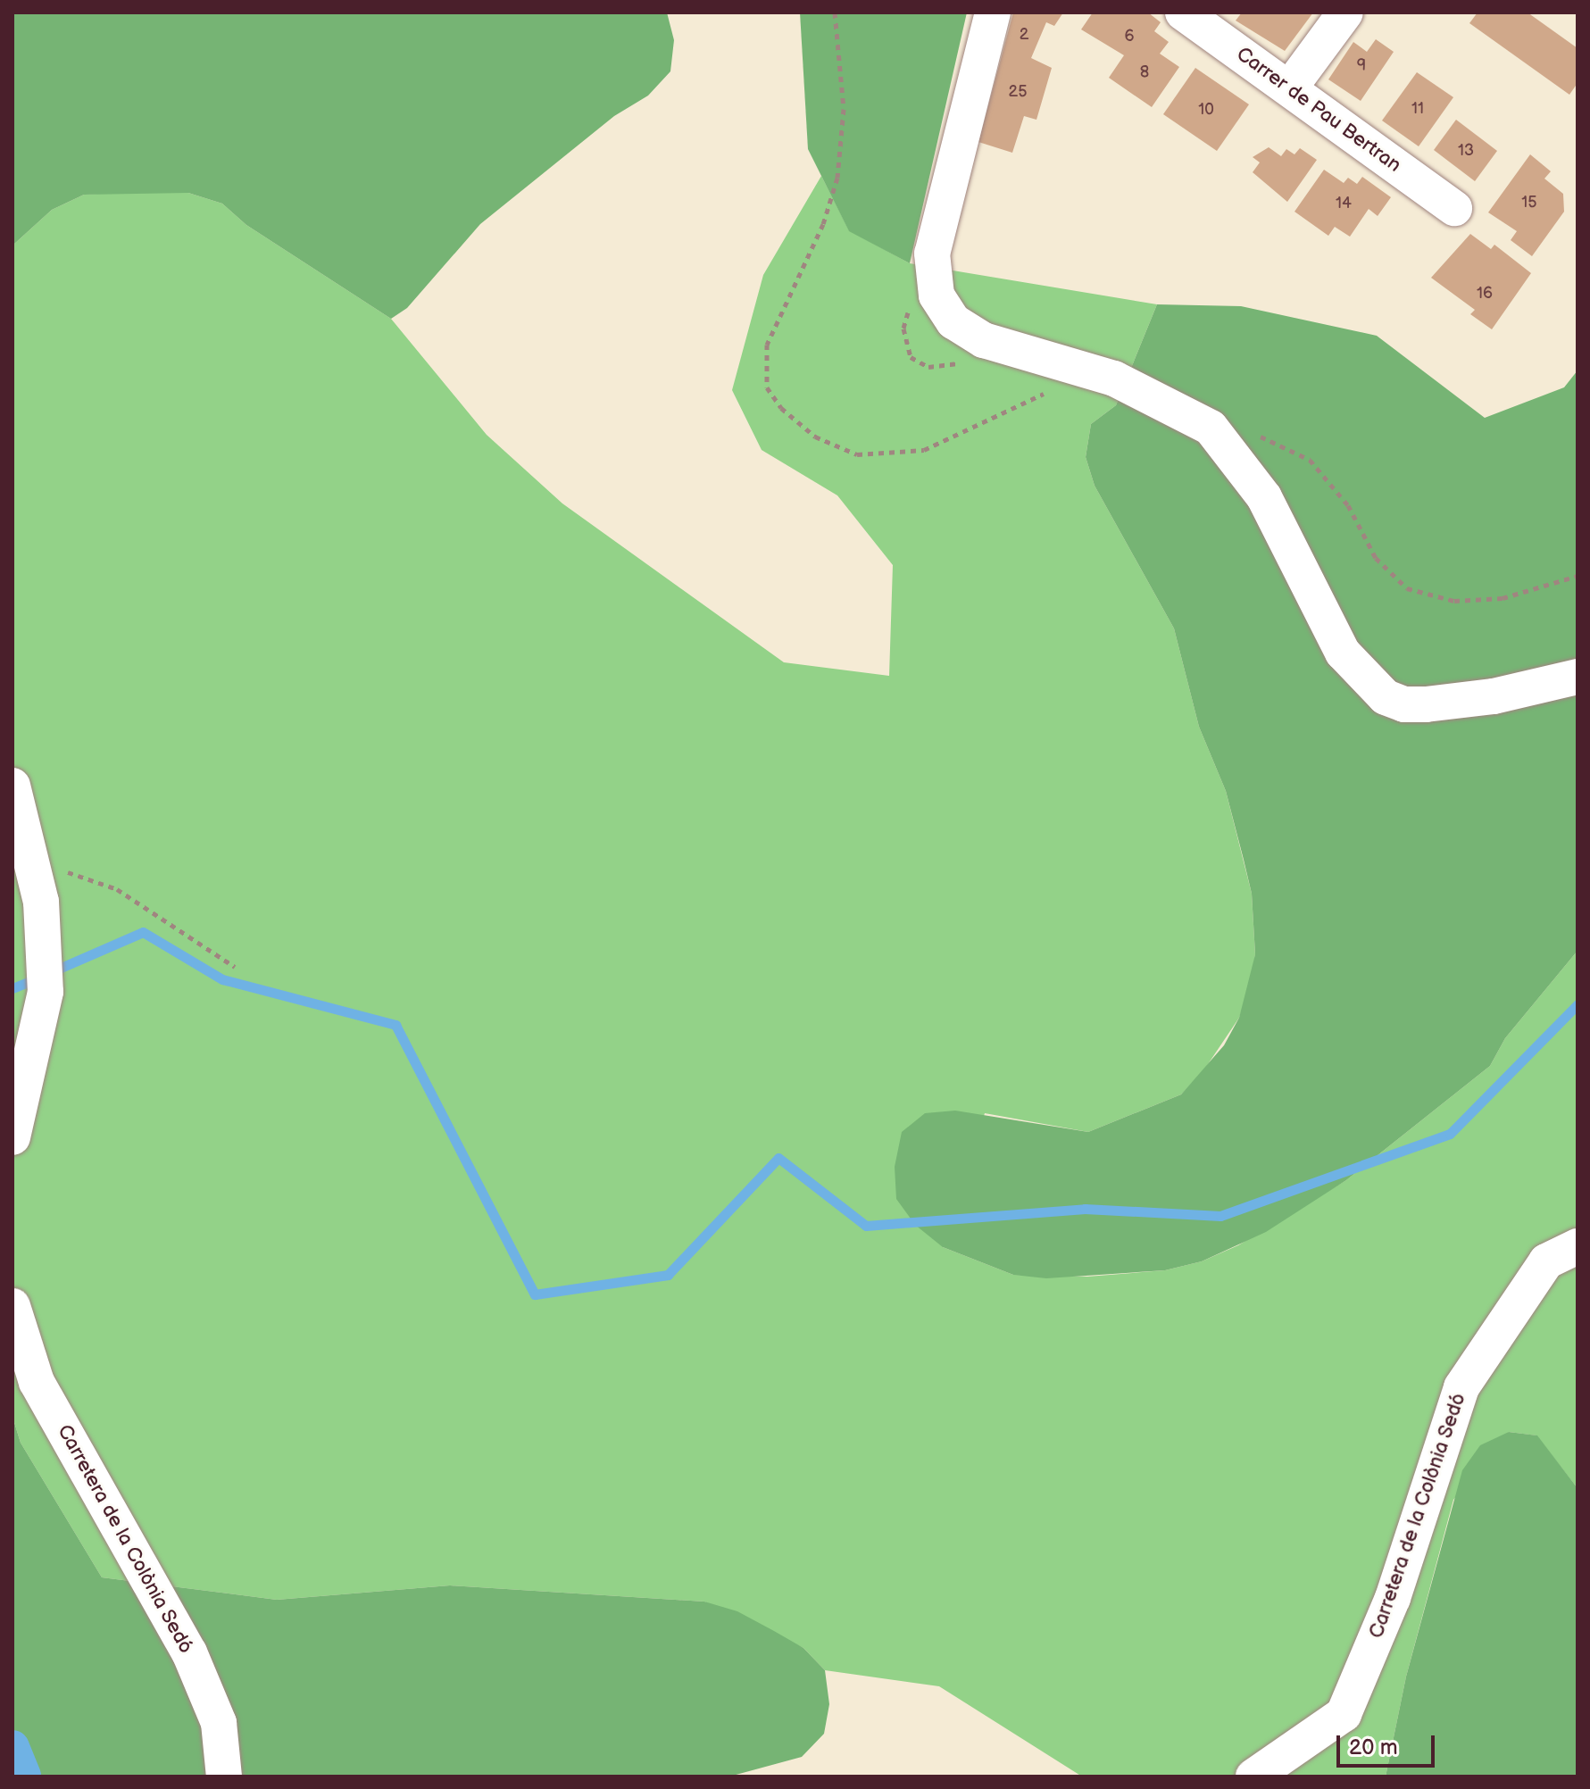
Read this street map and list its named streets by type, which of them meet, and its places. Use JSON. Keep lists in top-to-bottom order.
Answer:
{
  "streets": {
    "street": ["Carrer de Pau Bertran", "Carretera de la Colònia Sedó"]
  },
  "house_numbers": [
    "2",
    "6",
    "9",
    "8",
    "25",
    "11",
    "10",
    "13",
    "15",
    "14",
    "16"
  ],
  "scale_bar": "20 m"
}
